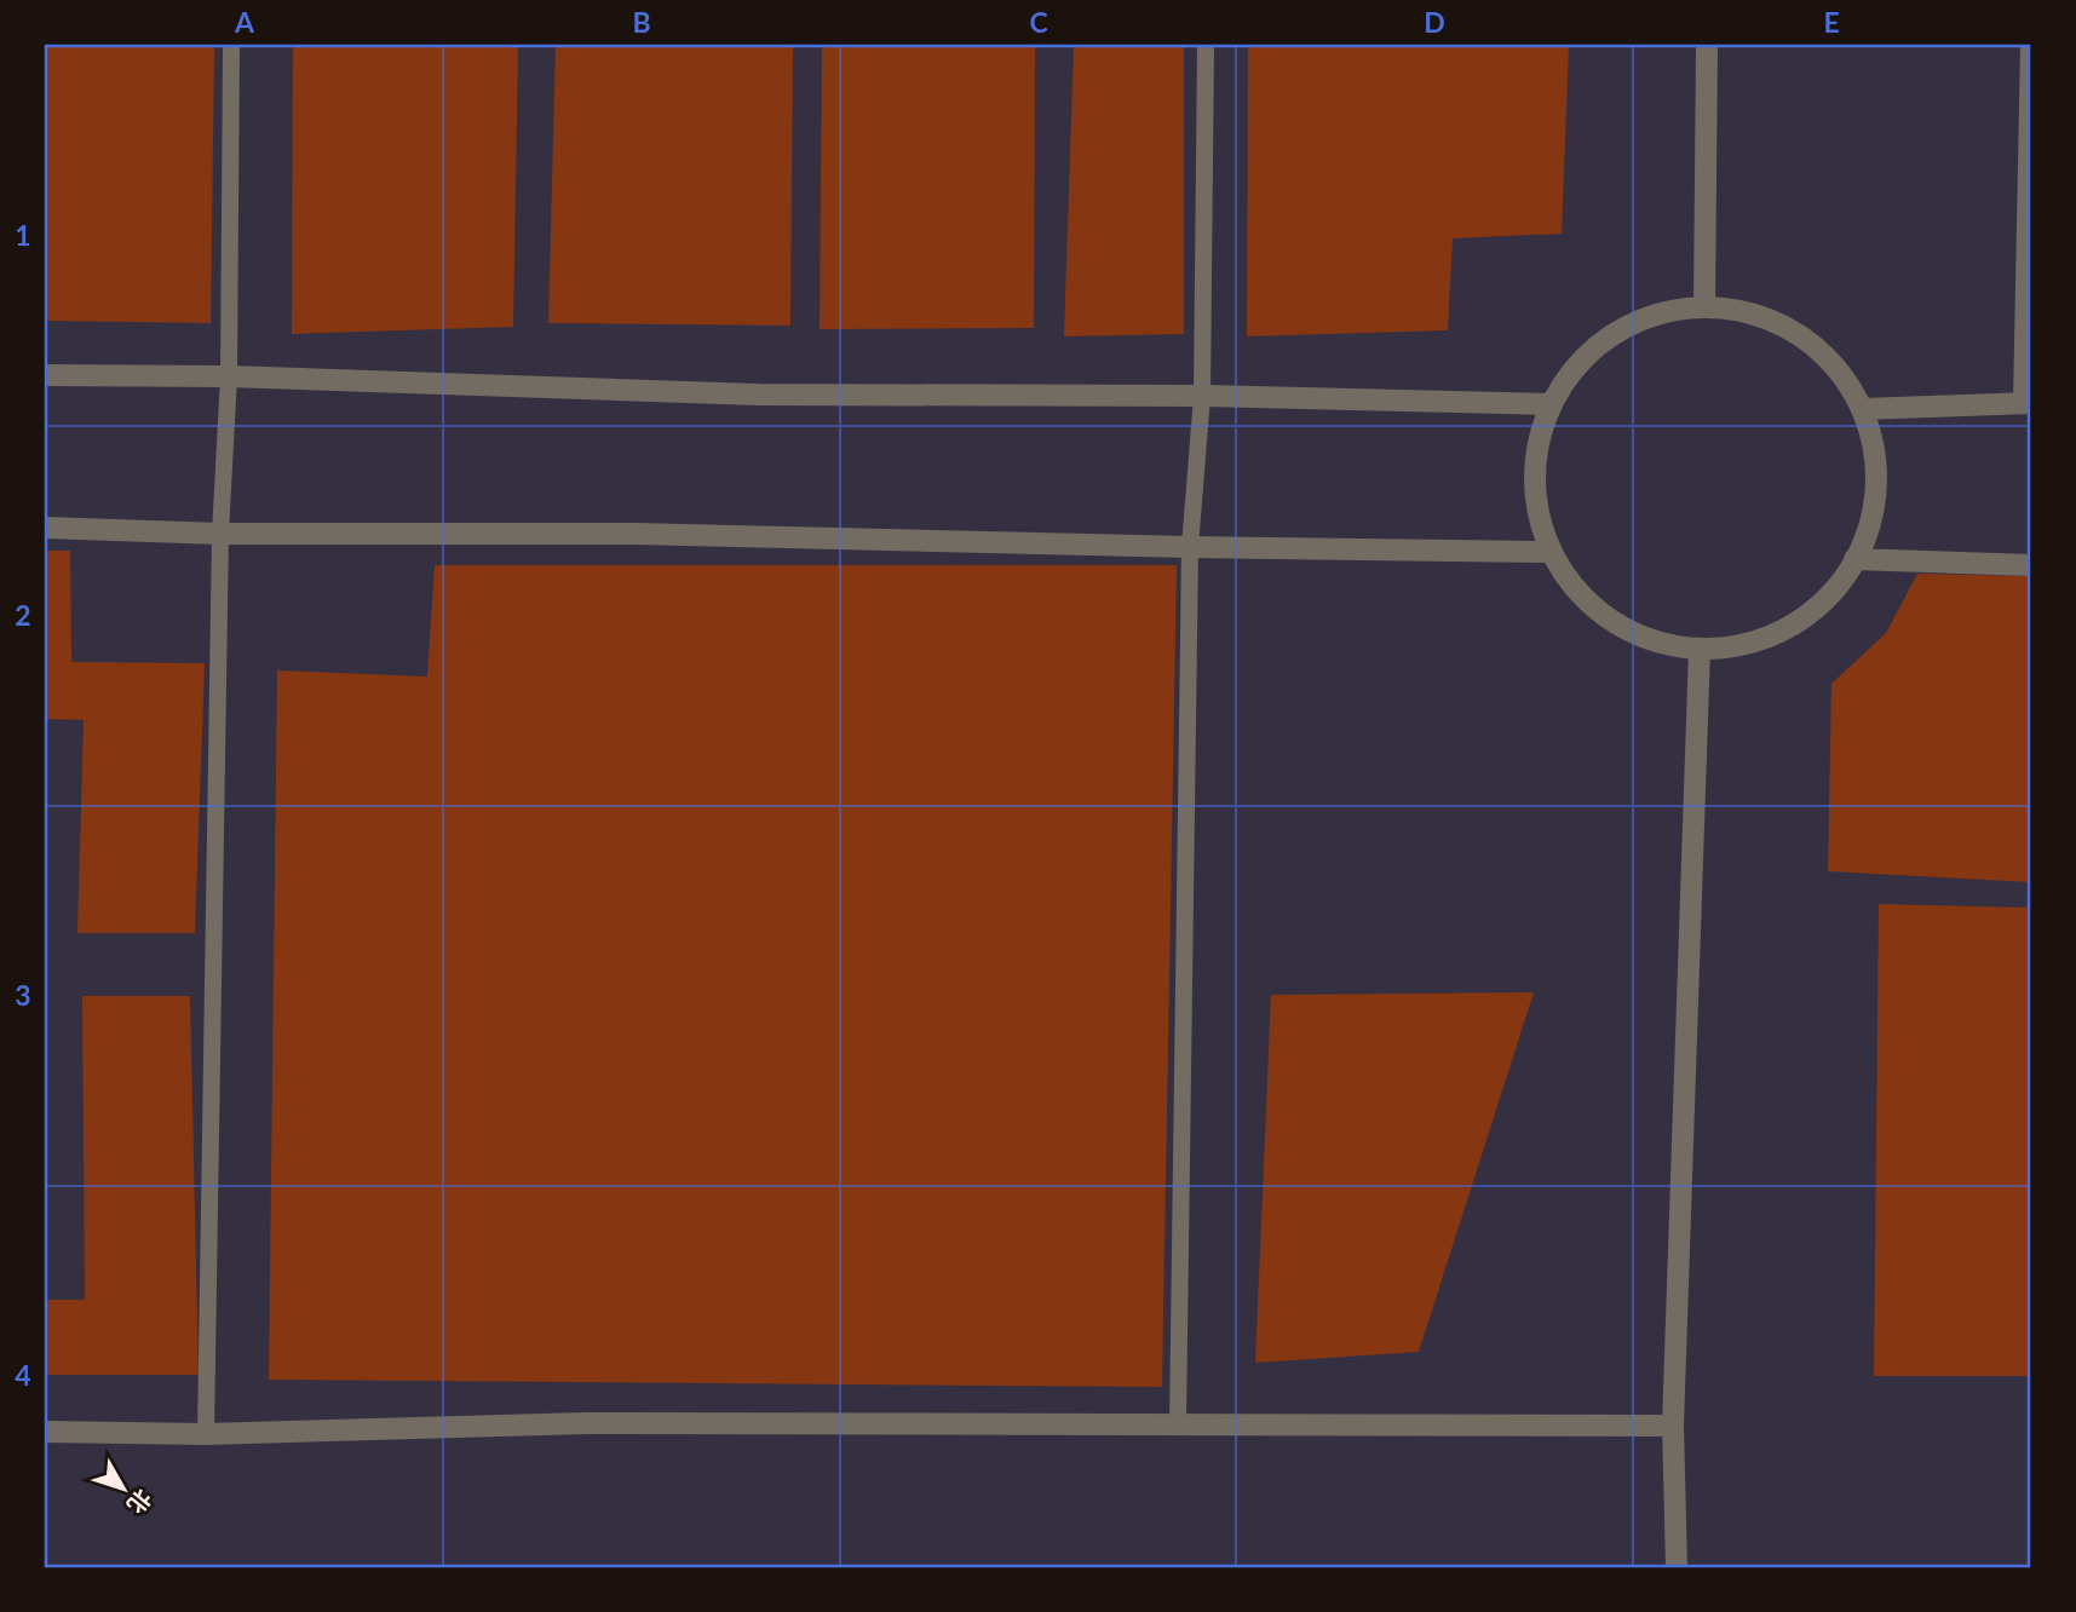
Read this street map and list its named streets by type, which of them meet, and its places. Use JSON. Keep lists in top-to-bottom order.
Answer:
{
  "north": "bottom right",
  "grid": {
    "columns": [
      "A",
      "B",
      "C",
      "D",
      "E"
    ],
    "rows": [
      "1",
      "2",
      "3",
      "4"
    ]
  }
}
